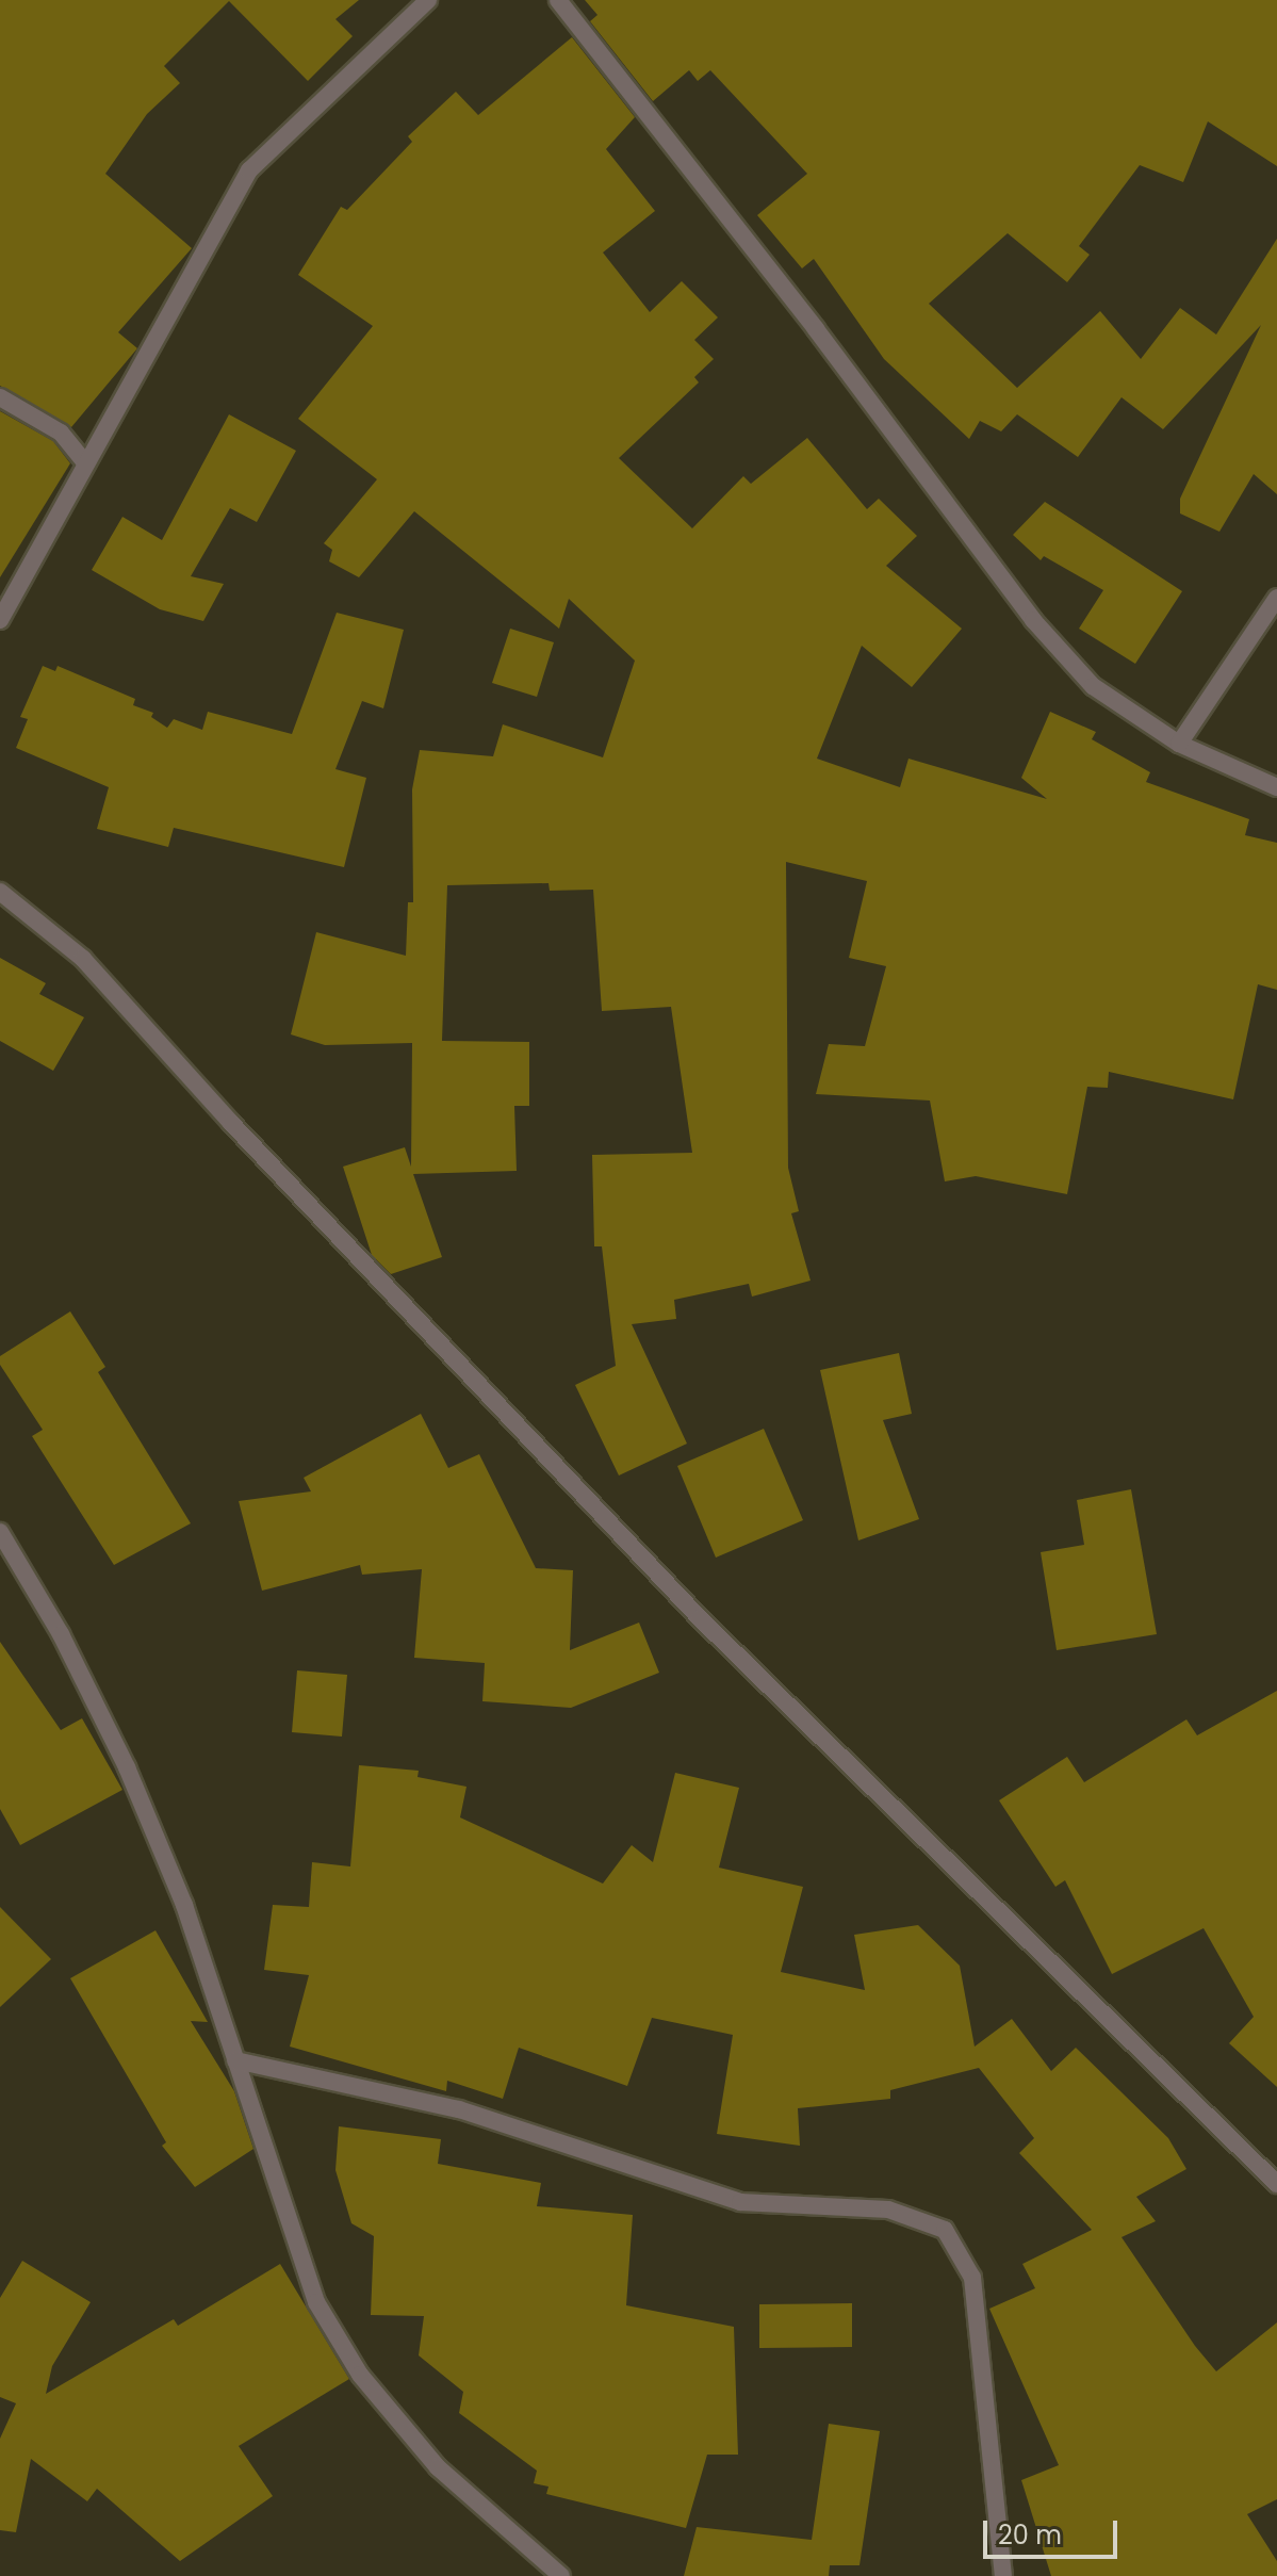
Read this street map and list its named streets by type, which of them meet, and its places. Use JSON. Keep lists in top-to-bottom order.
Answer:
{
  "scale_bar": "20 m"
}
